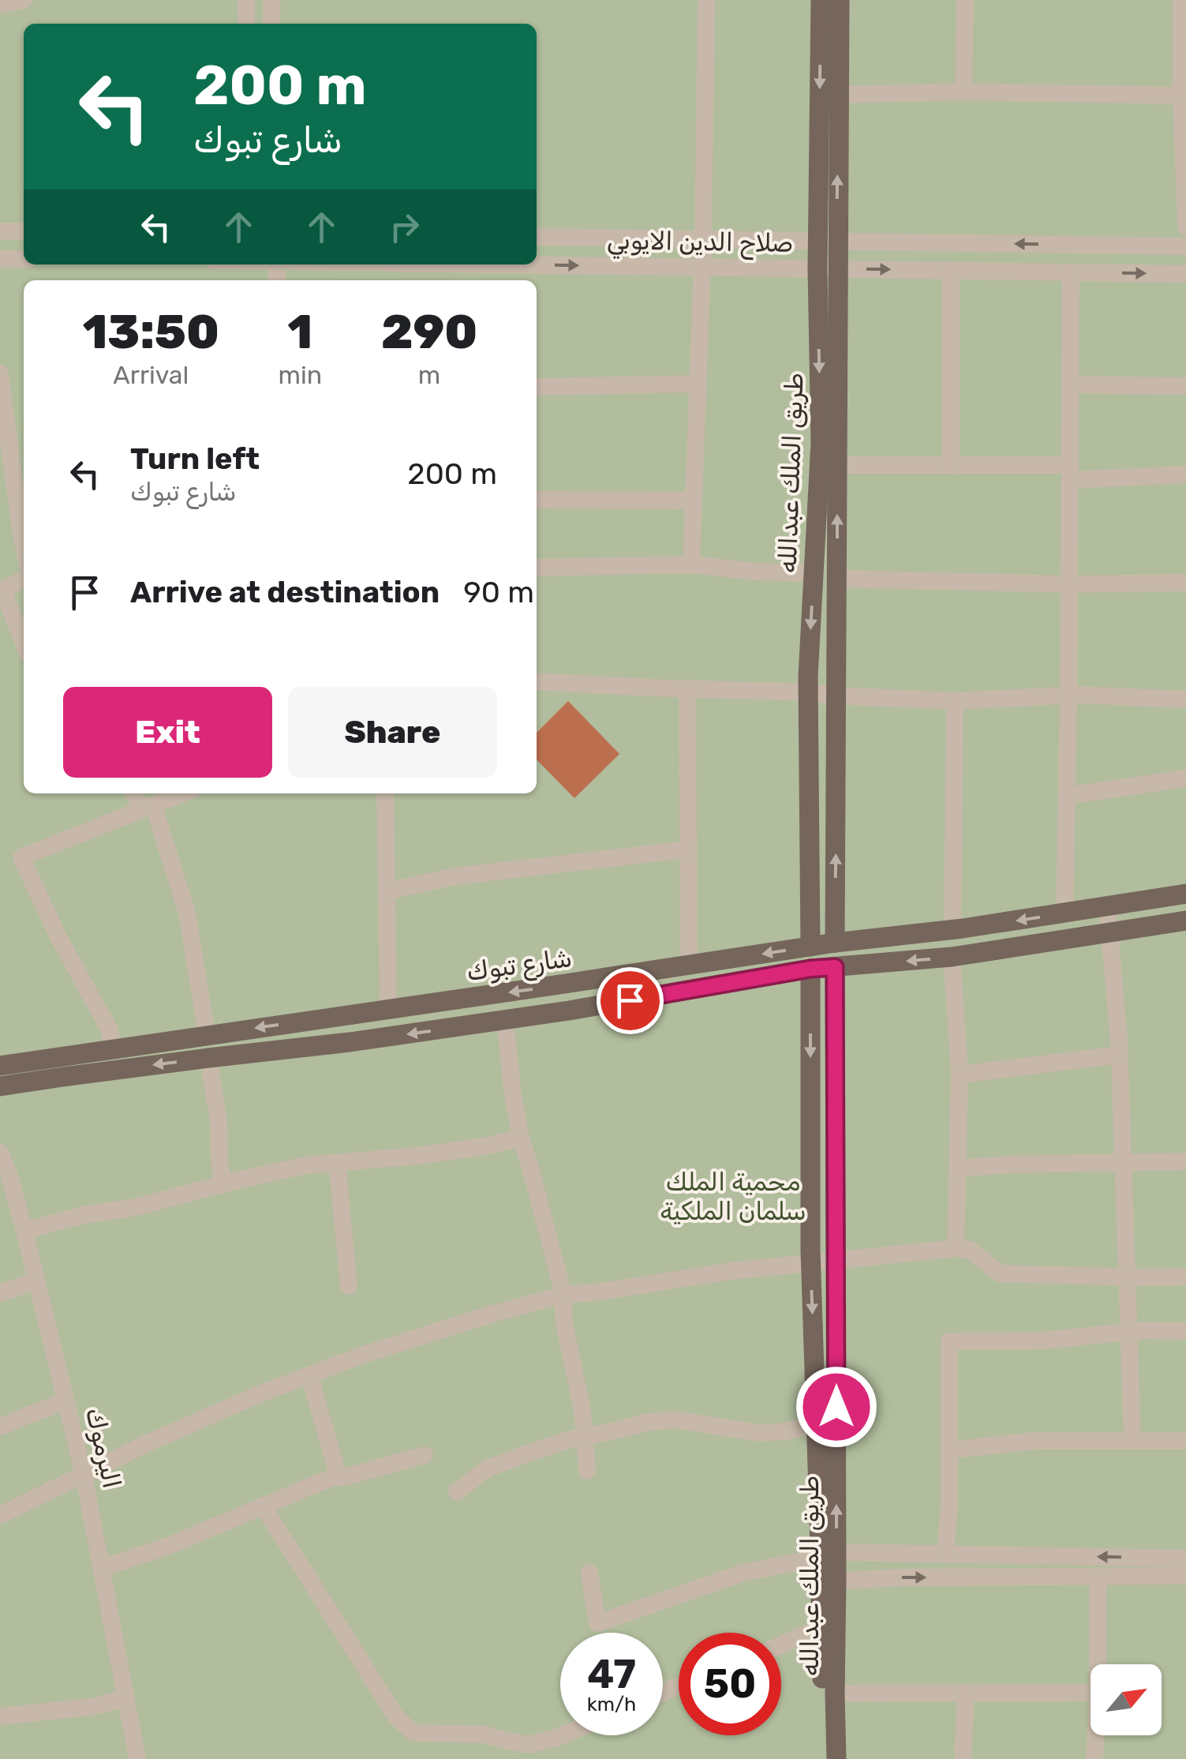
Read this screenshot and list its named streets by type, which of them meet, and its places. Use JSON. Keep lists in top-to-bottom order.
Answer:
{
  "streets": {
    "main road": ["طريق الملك عبدالله", "شارع تبوك"],
    "street": ["صلاح الدين الايوبي", "اليرموك"]
  },
  "crossings": [
    ["صلاح الدين الايوبي", "طريق الملك عبدالله"],
    ["طريق الملك عبدالله", "شارع تبوك"]
  ],
  "parks": ["محمية الملك سلمان الملكية"],
  "north": "top right",
  "page": {
    "turn": ["200 m", "شارع تبوك"],
    "eta": [
      "13:50",
      "Arrival",
      "1",
      "min",
      "290",
      "m"
    ],
    "list": [
      {
        "name": "Turn left",
        "note": "شارع تبوك",
        "value": "200 m"
      },
      {
        "name": "Arrive at destination",
        "value": "90 m"
      }
    ],
    "buttons": ["Exit", "Share"],
    "speed": "47 km/h",
    "limit": "50"
  }
}
